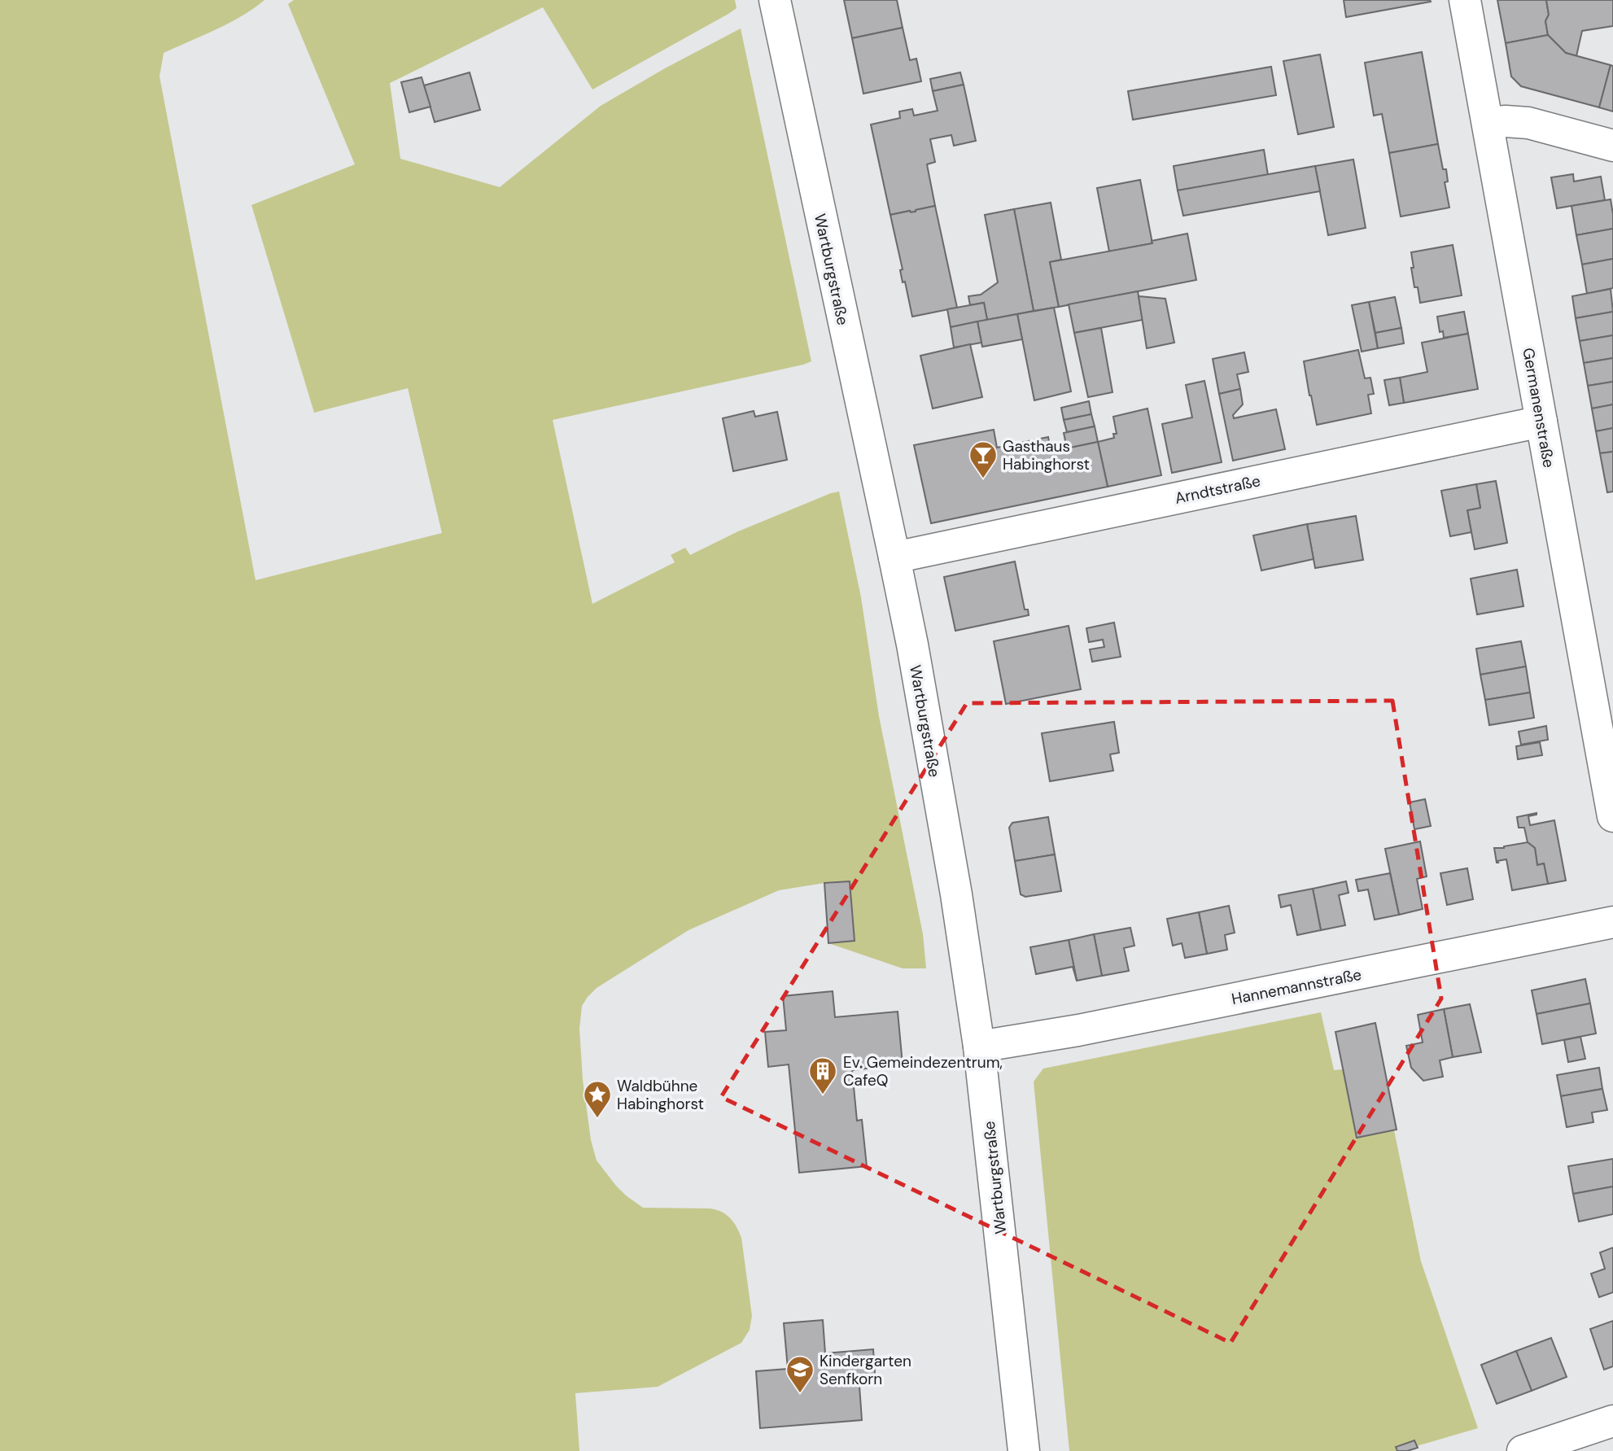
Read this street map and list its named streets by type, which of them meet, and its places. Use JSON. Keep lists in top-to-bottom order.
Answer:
{
  "streets": {
    "street": [
      "Wartburgstraße",
      "Germanenstraße",
      "Arndtstraße",
      "Hannemannstraße"
    ]
  },
  "crossings": [
    ["Wartburgstraße", "Arndtstraße"],
    ["Wartburgstraße", "Hannemannstraße"],
    ["Germanenstraße", "Arndtstraße"]
  ],
  "places": {
    "bar": ["Gasthaus Habinghorst"],
    "building": ["Ev. Gemeindezentrum, CafeQ"],
    "place": ["Waldbühne Habinghorst"],
    "school or university": ["Kindergarten Senfkorn"]
  }
}
